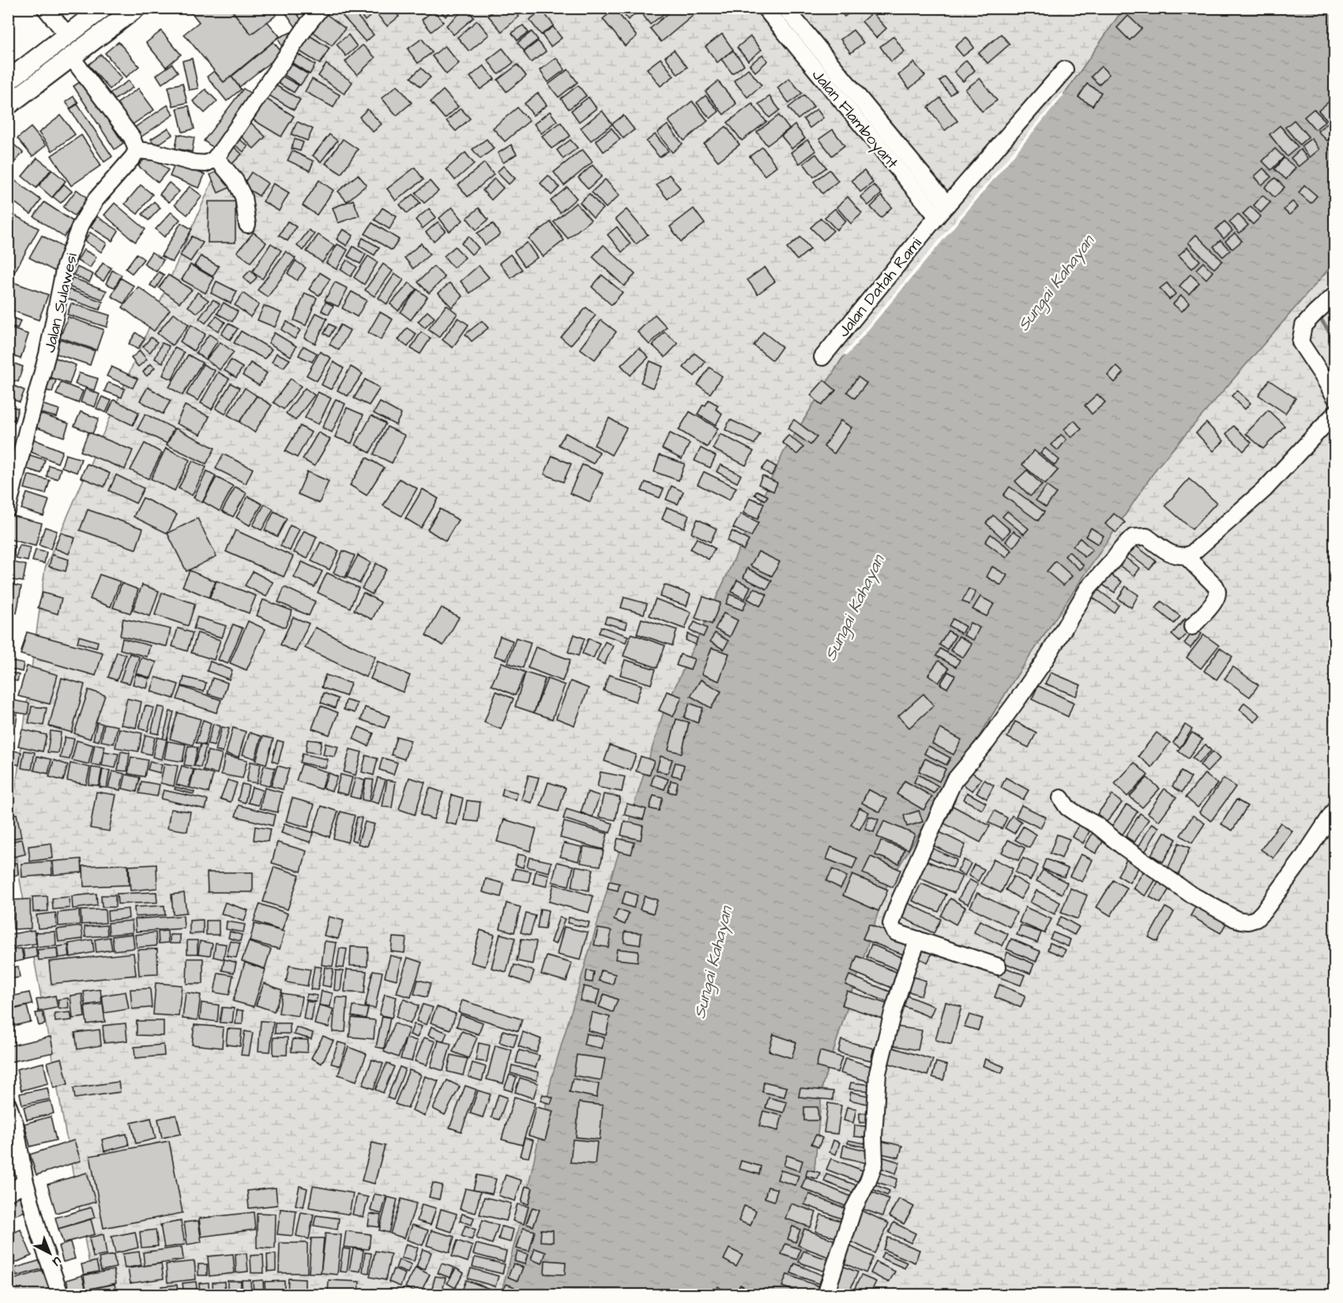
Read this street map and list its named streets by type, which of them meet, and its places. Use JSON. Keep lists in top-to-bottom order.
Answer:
{
  "streets": {
    "street": ["Jalan Flamboyant", "Jalan Datah Rami", "Jalan Sulawesi"]
  },
  "crossings": [
    ["Jalan Flamboyant", "Jalan Datah Rami"]
  ],
  "water": ["Sungai Kahayan"],
  "north": "bottom right"
}
